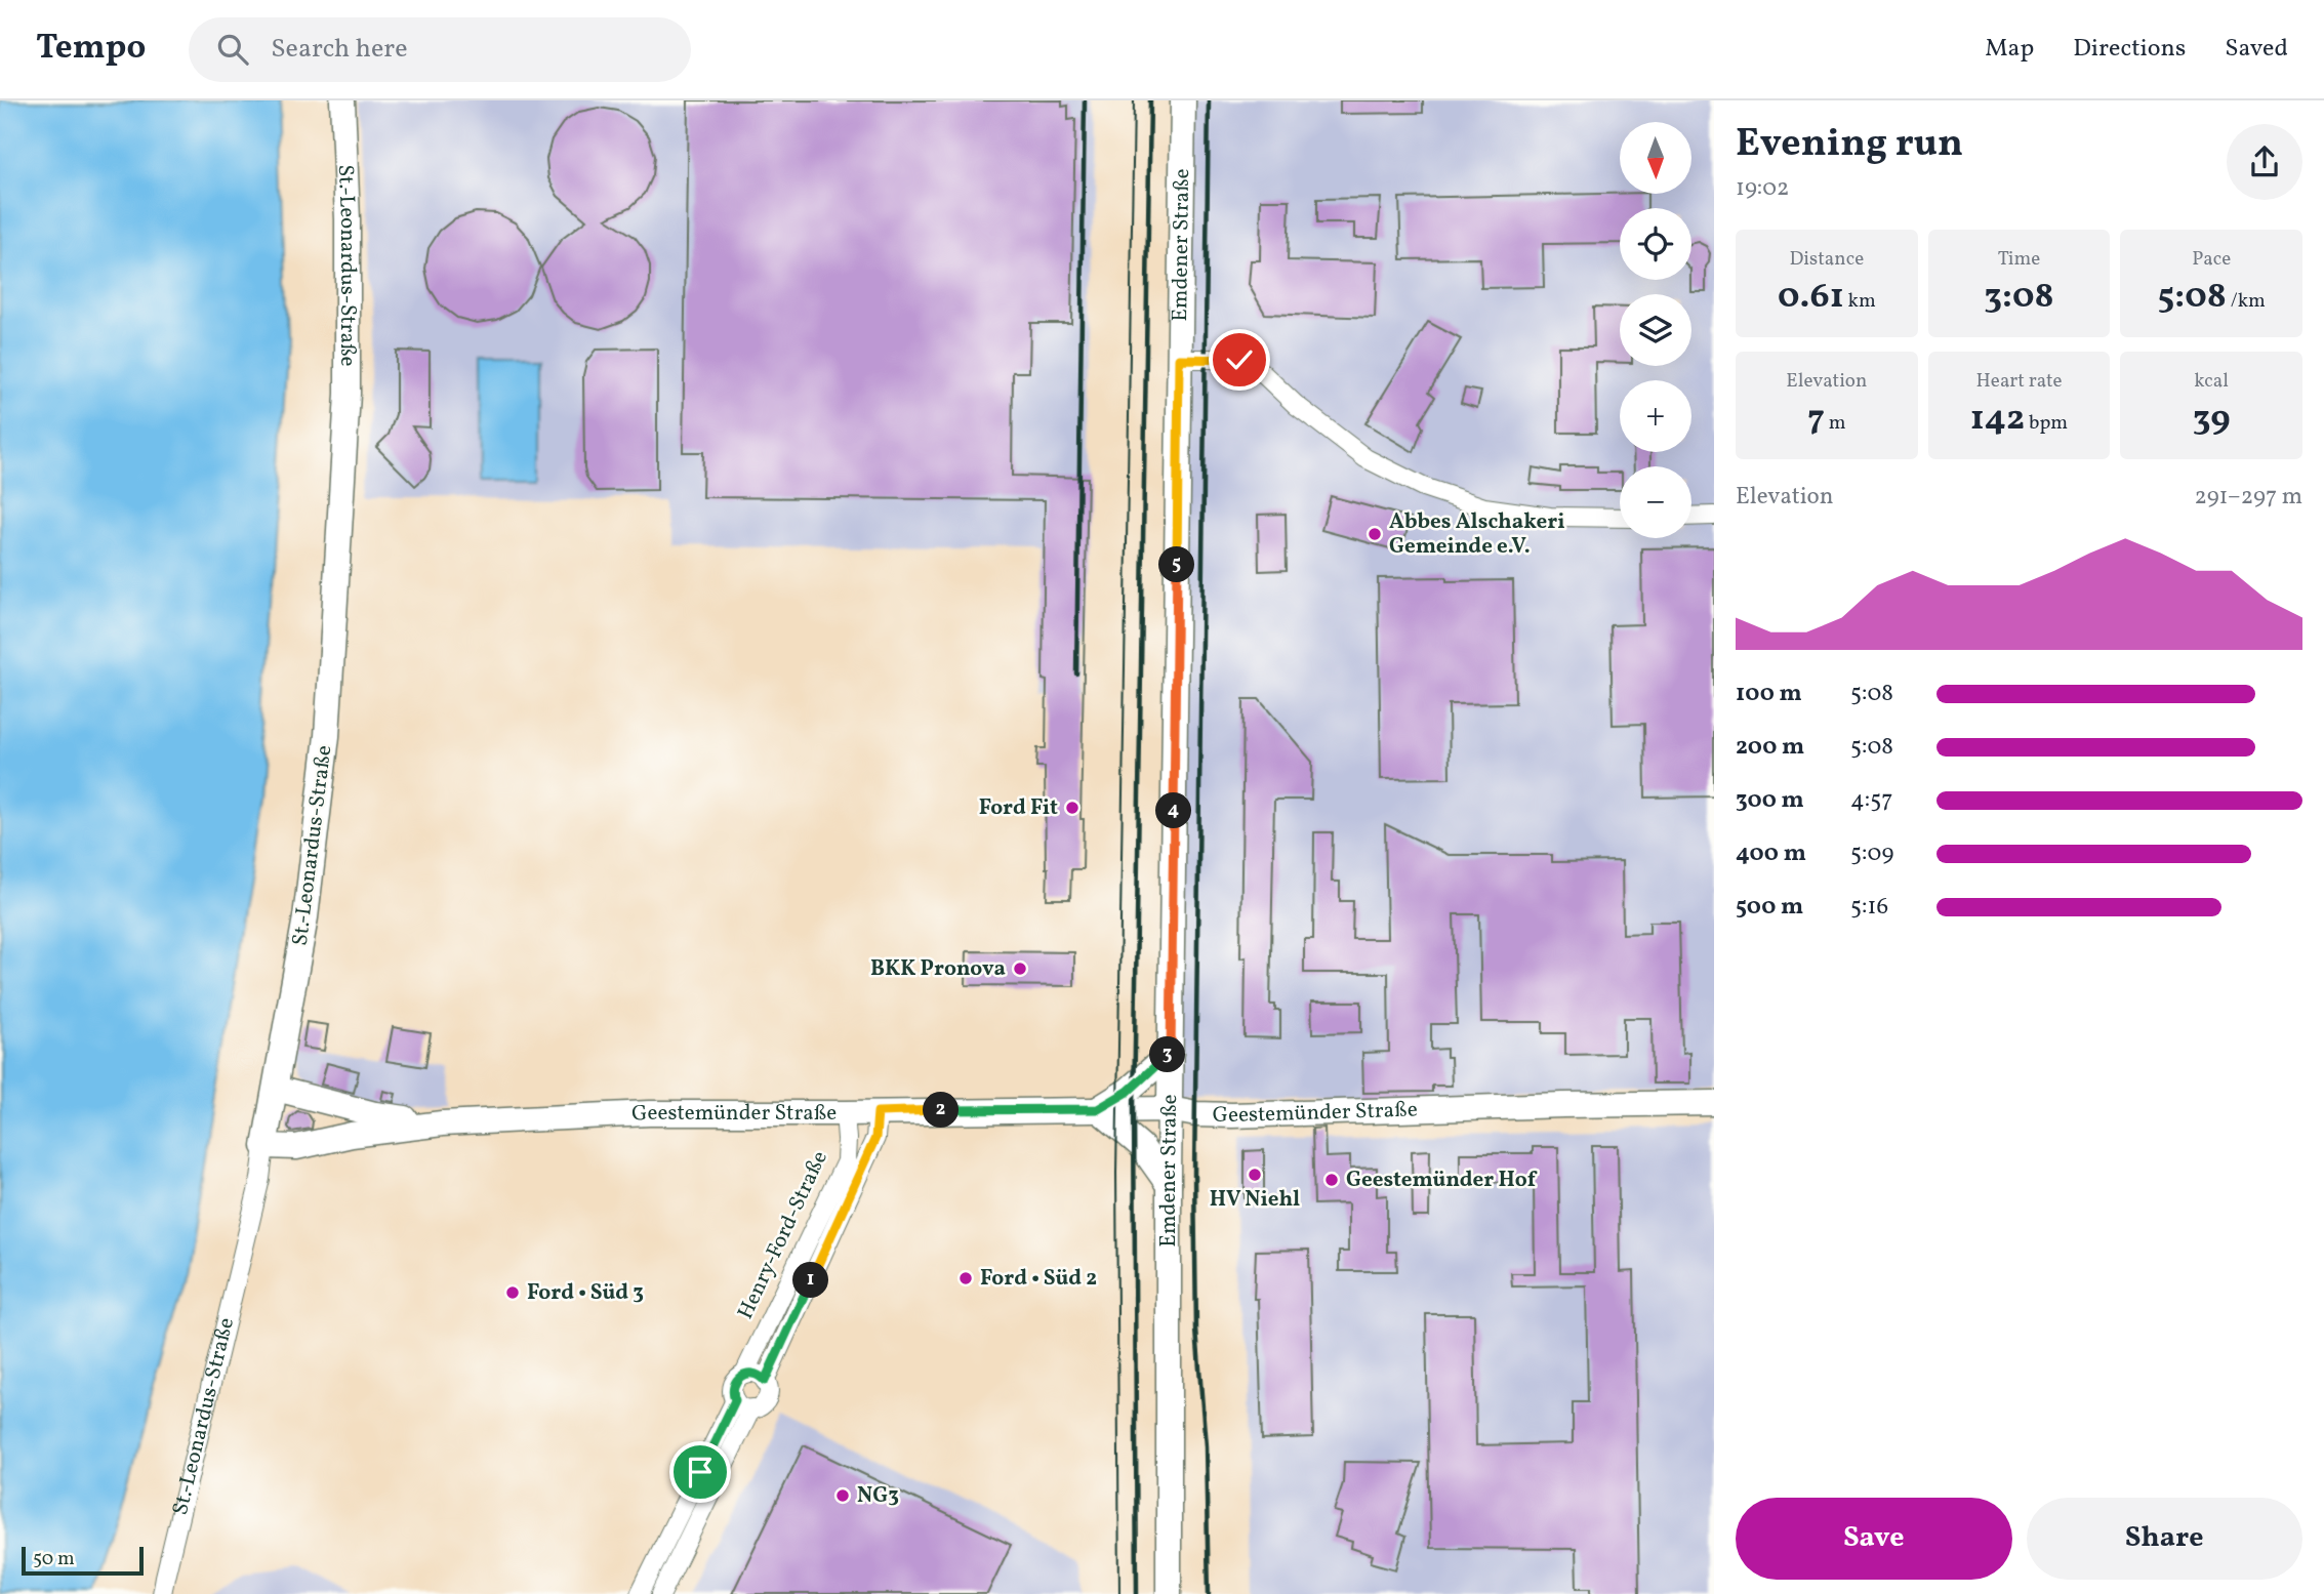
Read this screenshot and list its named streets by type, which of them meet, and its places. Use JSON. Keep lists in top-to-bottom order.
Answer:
{
  "streets": {
    "street": [
      "Emdener Straße",
      "St.-Leonardus-Straße",
      "Geestemünder Straße",
      "Henry-Ford-Straße"
    ]
  },
  "crossings": [
    ["Emdener Straße", "Geestemünder Straße"],
    ["St.-Leonardus-Straße", "Geestemünder Straße"],
    ["Geestemünder Straße", "Henry-Ford-Straße"]
  ],
  "places": [
    "Abbes Alschakeri Gemeinde e.V.",
    "Ford Fit",
    "BKK Pronova",
    "HV Niehl",
    "Geestemünder Hof",
    "Ford • Süd 2",
    "Ford • Süd 3",
    "NG3"
  ],
  "scale_bar": "50 m",
  "north": "bottom",
  "page": {
    "header": "Tempo",
    "search": "Search here",
    "nav": ["Map", "Directions", "Saved"],
    "heading": ["Evening run", "19:02"],
    "map_buttons": ["+", "−"],
    "stats": [
      ["Distance", "0.61 km"],
      ["Time", "3:08"],
      ["Pace", "5:08 /km"],
      ["Elevation", "7 m"],
      ["Heart rate", "142 bpm"],
      ["kcal", "39"]
    ],
    "chart": ["Elevation", "291–297 m"],
    "pins": [
      "5",
      "4",
      "3",
      "2",
      "1"
    ],
    "list": [
      {
        "name": "100 m",
        "note": "5:08"
      },
      {
        "name": "200 m",
        "note": "5:08"
      },
      {
        "name": "300 m",
        "note": "4:57"
      },
      {
        "name": "400 m",
        "note": "5:09"
      },
      {
        "name": "500 m",
        "note": "5:16"
      }
    ],
    "buttons": ["Save", "Share"],
    "scale": "50 m"
  }
}
